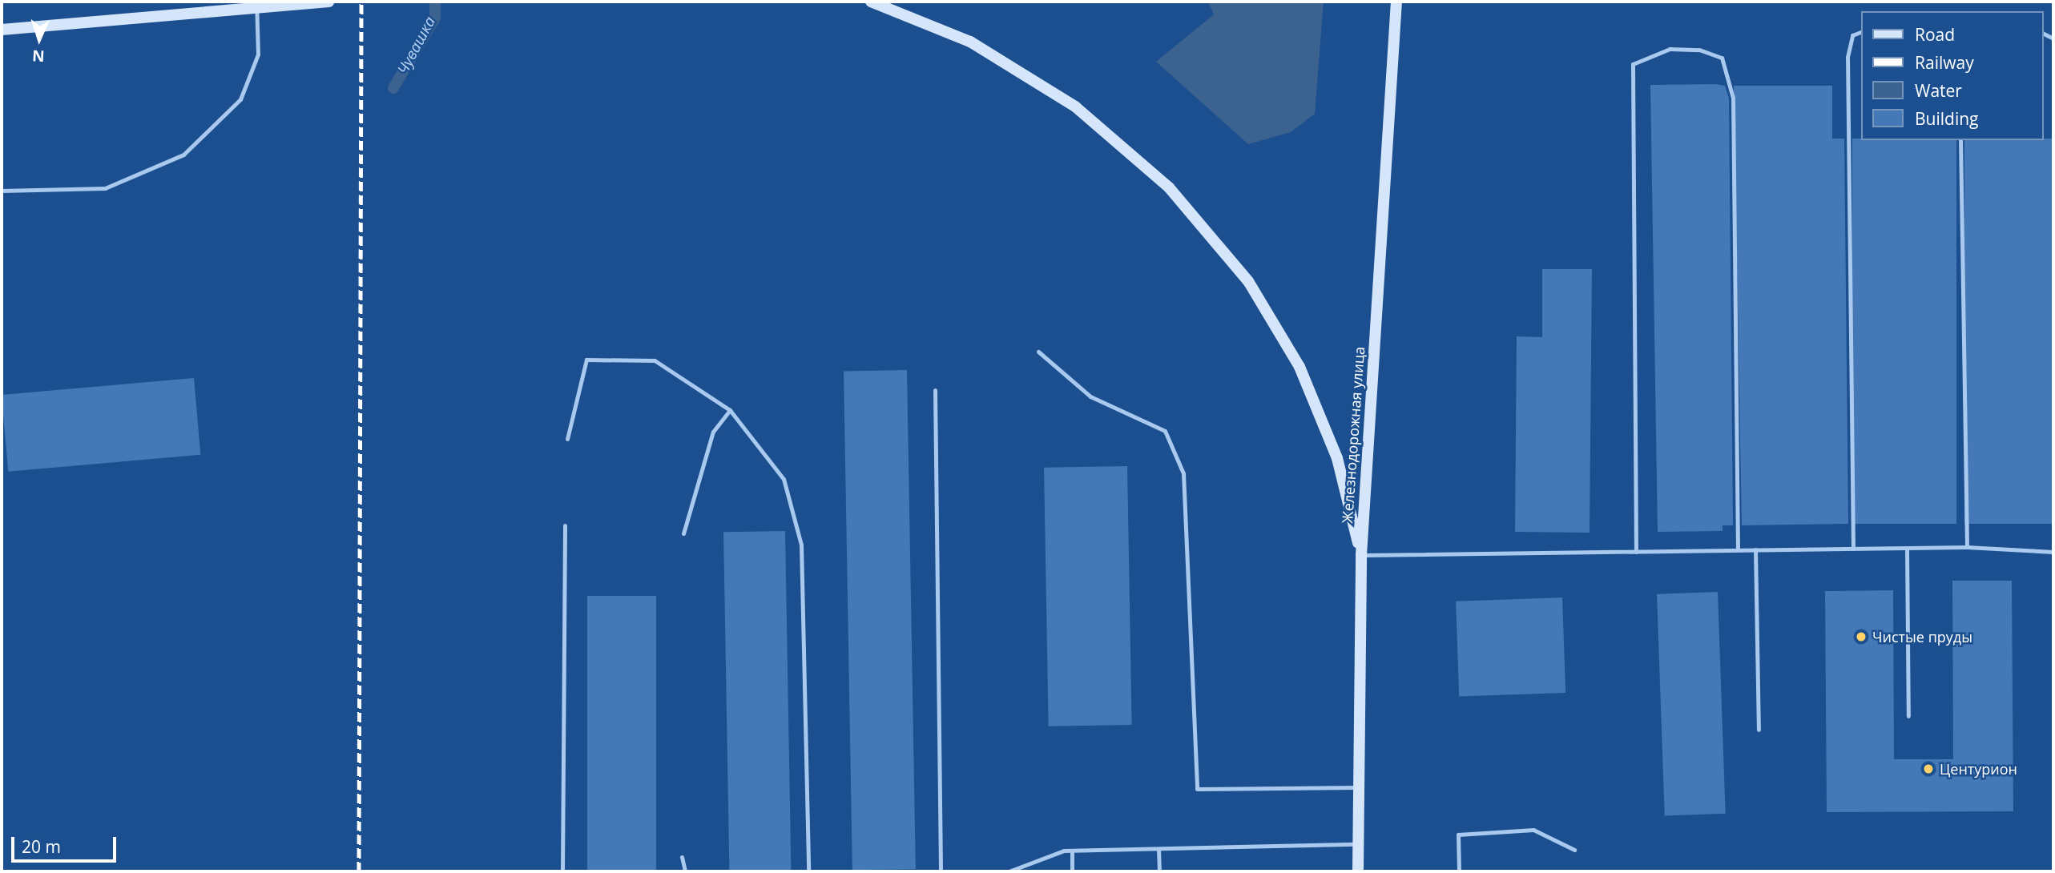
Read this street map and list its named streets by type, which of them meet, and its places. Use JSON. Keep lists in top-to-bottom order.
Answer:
{
  "streets": {
    "main road": ["Железнодорожная улица"]
  },
  "water": ["Чувашка"],
  "places": ["Чистые пруды", "Центурион"],
  "legend": [
    "Road",
    "Railway",
    "Water",
    "Building"
  ],
  "scale_bar": "20 m",
  "north": "bottom"
}
